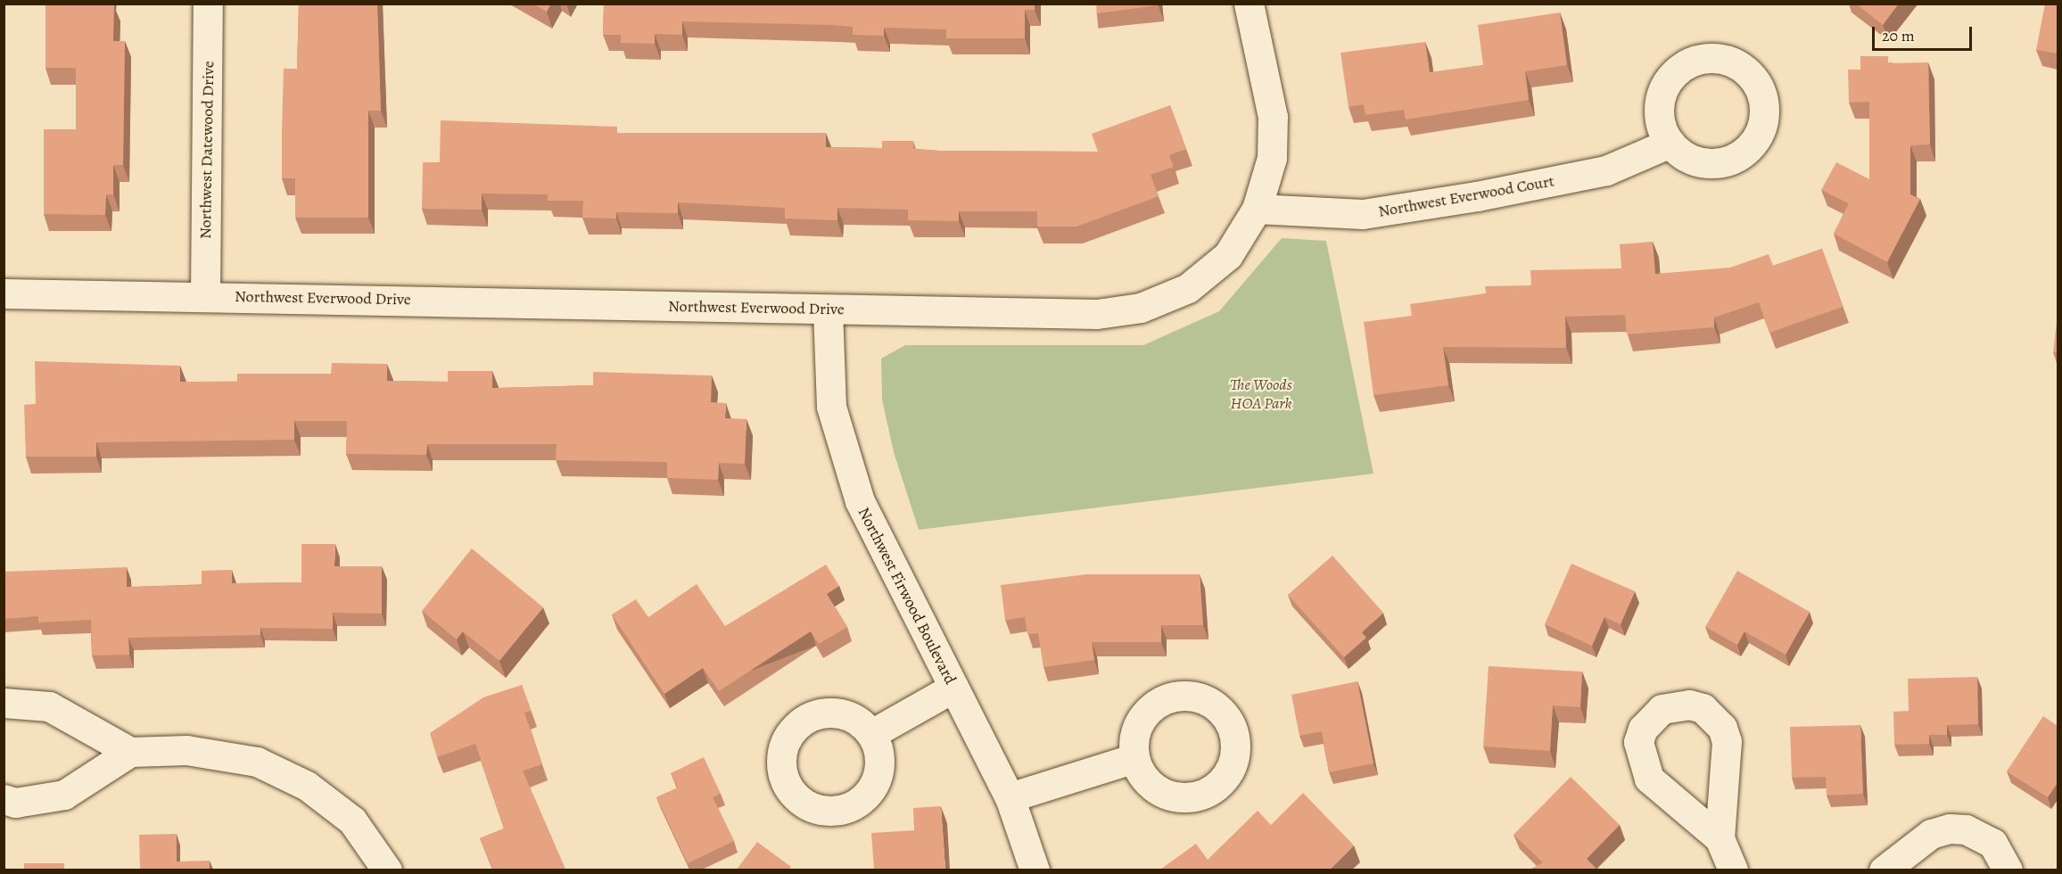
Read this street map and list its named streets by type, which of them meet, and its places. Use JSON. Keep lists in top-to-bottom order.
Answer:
{
  "streets": {
    "street": [
      "Northwest Datewood Drive",
      "Northwest Everwood Court",
      "Northwest Everwood Drive",
      "Northwest Firwood Boulevard"
    ]
  },
  "crossings": [
    ["Northwest Datewood Drive", "Northwest Everwood Drive"],
    ["Northwest Everwood Court", "Northwest Everwood Drive"],
    ["Northwest Everwood Drive", "Northwest Firwood Boulevard"]
  ],
  "parks": ["The Woods HOA Park"],
  "scale_bar": "20 m"
}
